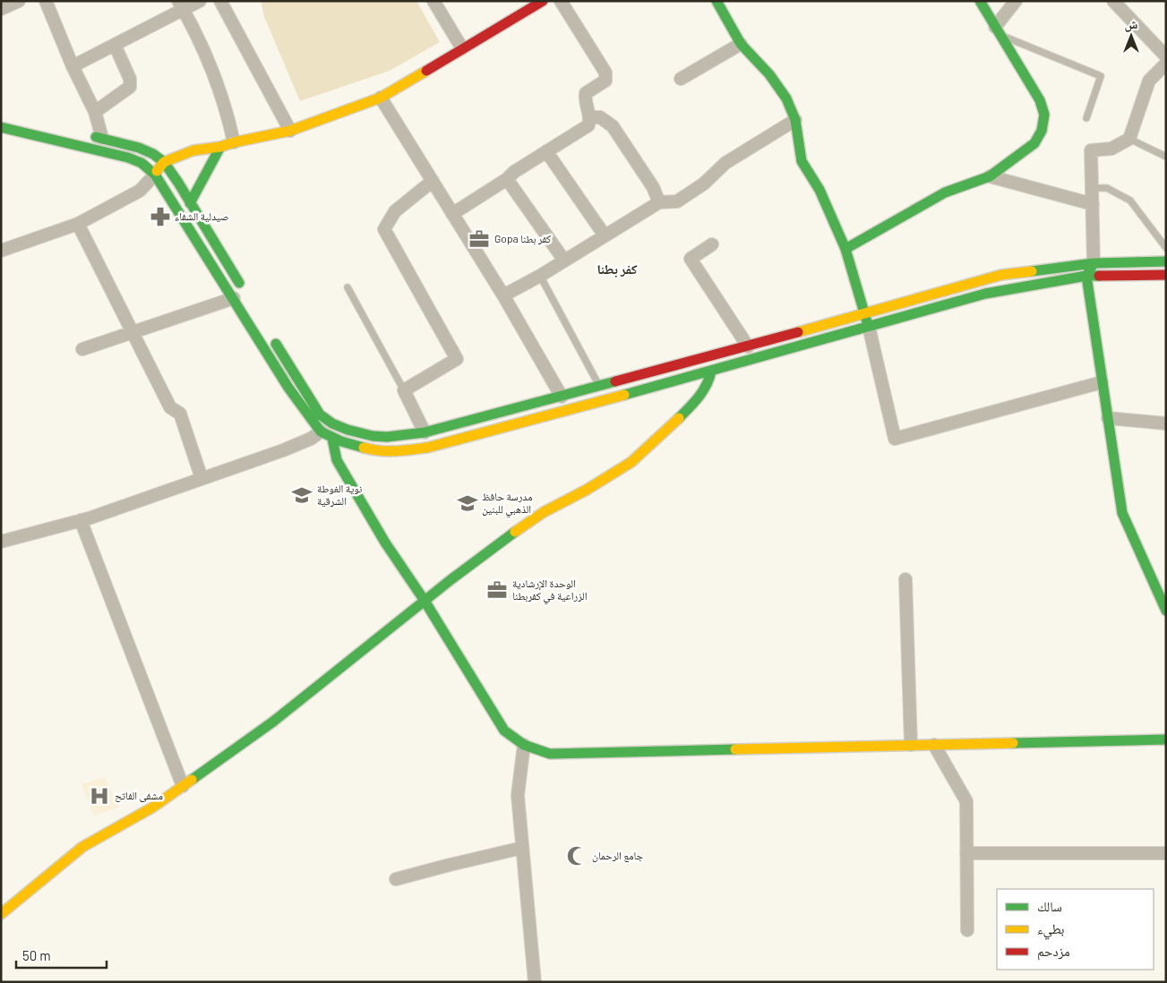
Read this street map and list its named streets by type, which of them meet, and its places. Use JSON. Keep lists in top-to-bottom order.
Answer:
{
  "districts": ["كفر بطنا"],
  "places": {
    "pharmacy": ["صيدلية الشفاء"],
    "office": ["Gopa كفر بطنا", "الوحدة الإرشادية الزراعية في كفربطنا"],
    "school or university": ["نوية الغوطة الشرقية", "مدرسة حافظ الذهبي للبنين"],
    "hospital": ["مشفى الفاتح"],
    "mosque": ["جامع الرحمان"]
  },
  "legend": ["سالك", "بطيء", "مزدحم"],
  "scale_bar": "50 m",
  "north": "top"
}
